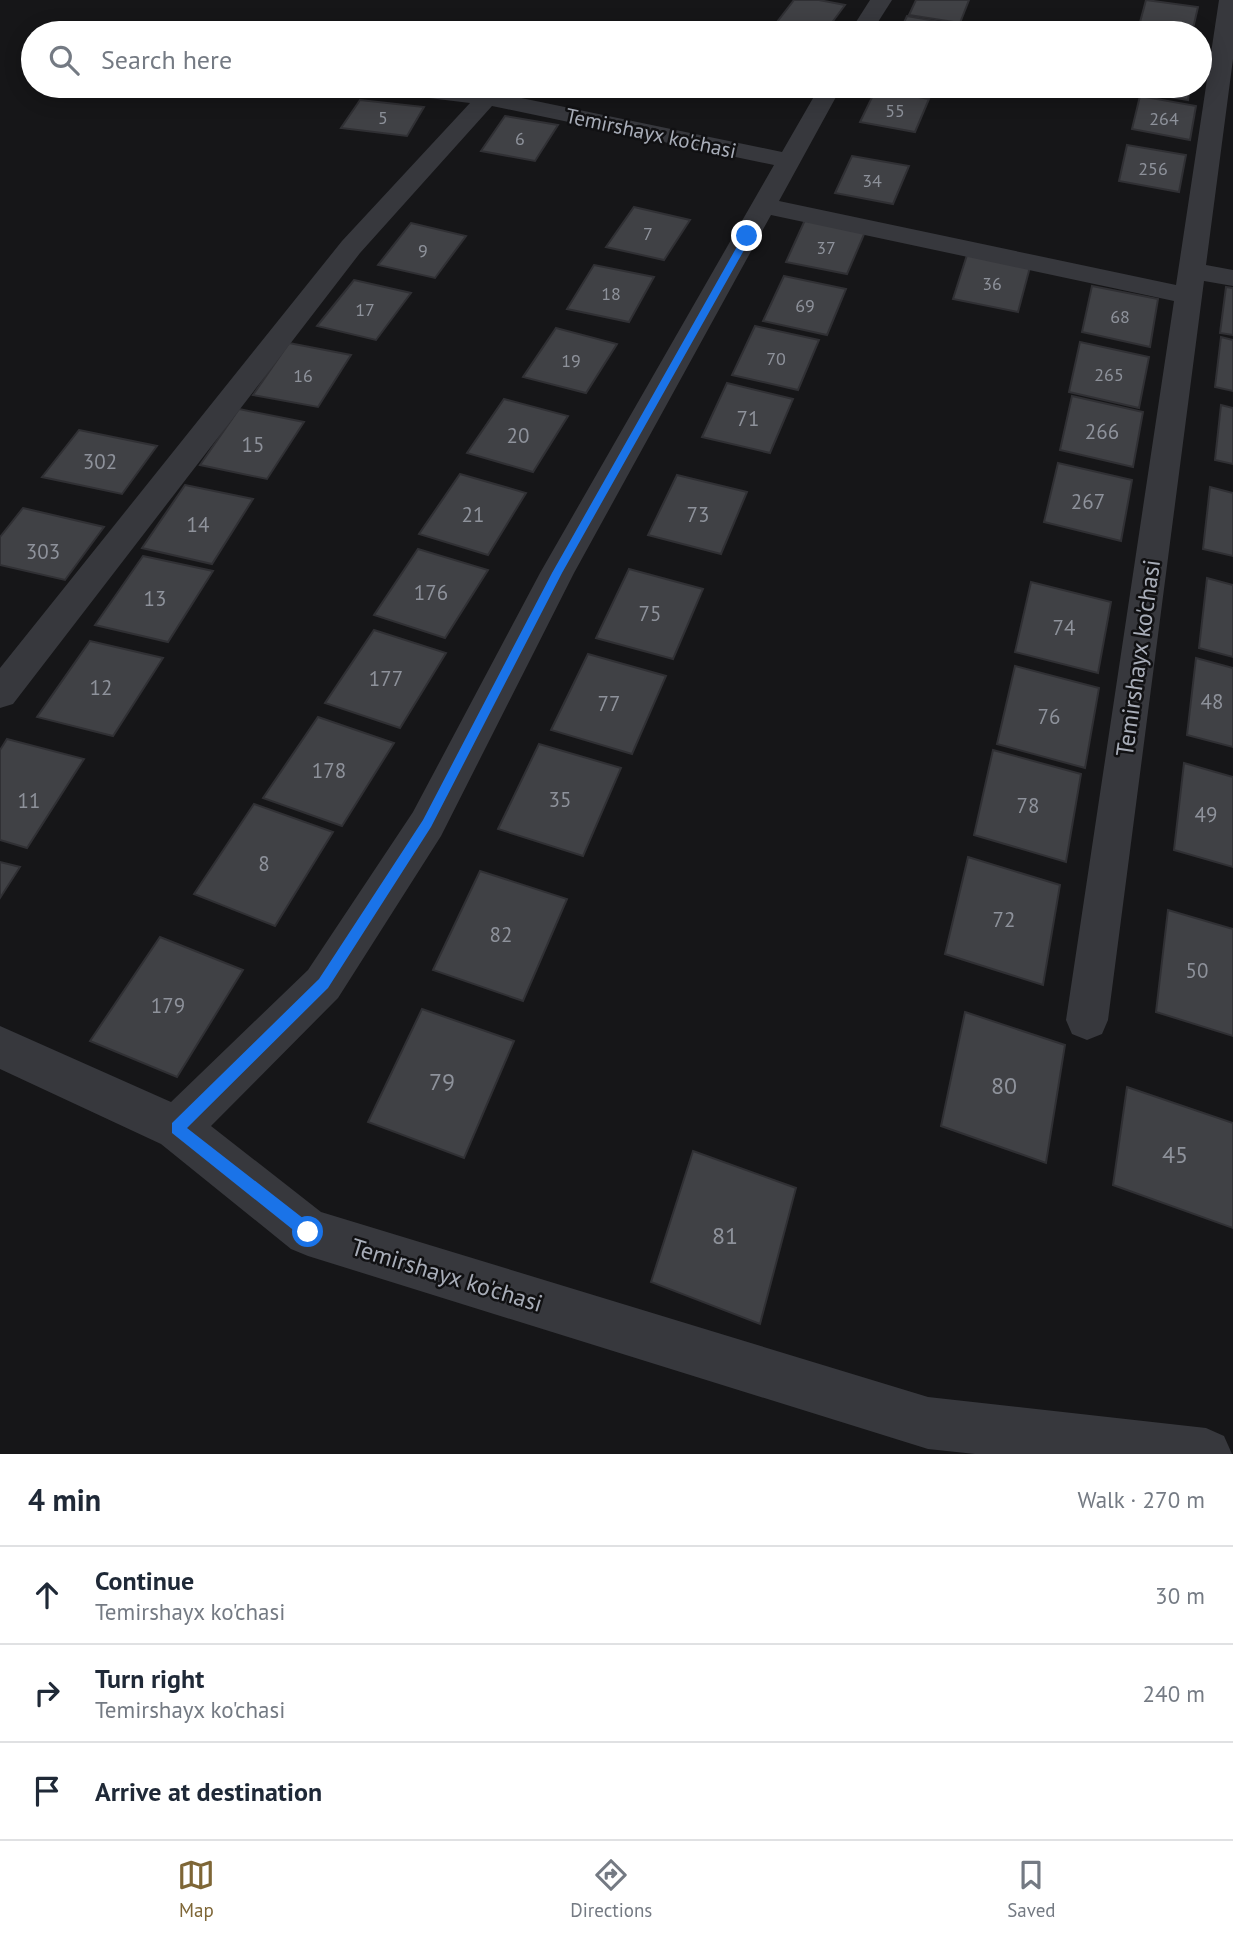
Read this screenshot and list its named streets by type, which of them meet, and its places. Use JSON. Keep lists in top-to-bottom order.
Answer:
{
  "streets": {
    "street": ["Temirshayx ko'chasi"]
  },
  "house_numbers": [
    "55",
    "5",
    "264",
    "6",
    "256",
    "34",
    "7",
    "37",
    "9",
    "36",
    "18",
    "69",
    "17",
    "68",
    "70",
    "19",
    "265",
    "16",
    "71",
    "266",
    "20",
    "15",
    "302",
    "267",
    "21",
    "73",
    "14",
    "303",
    "176",
    "13",
    "75",
    "74",
    "177",
    "12",
    "48",
    "77",
    "76",
    "178",
    "35",
    "11",
    "78",
    "49",
    "8",
    "72",
    "82",
    "50",
    "179",
    "79",
    "80",
    "45",
    "81"
  ],
  "page": {
    "search": "Search here",
    "heading": ["4 min", "Walk · 270 m"],
    "list": [
      ["Continue", "Temirshayx ko'chasi", "30 m"],
      ["Turn right", "Temirshayx ko'chasi", "240 m"],
      "Arrive at destination"
    ],
    "nav": ["Map", "Directions", "Saved"]
  }
}
